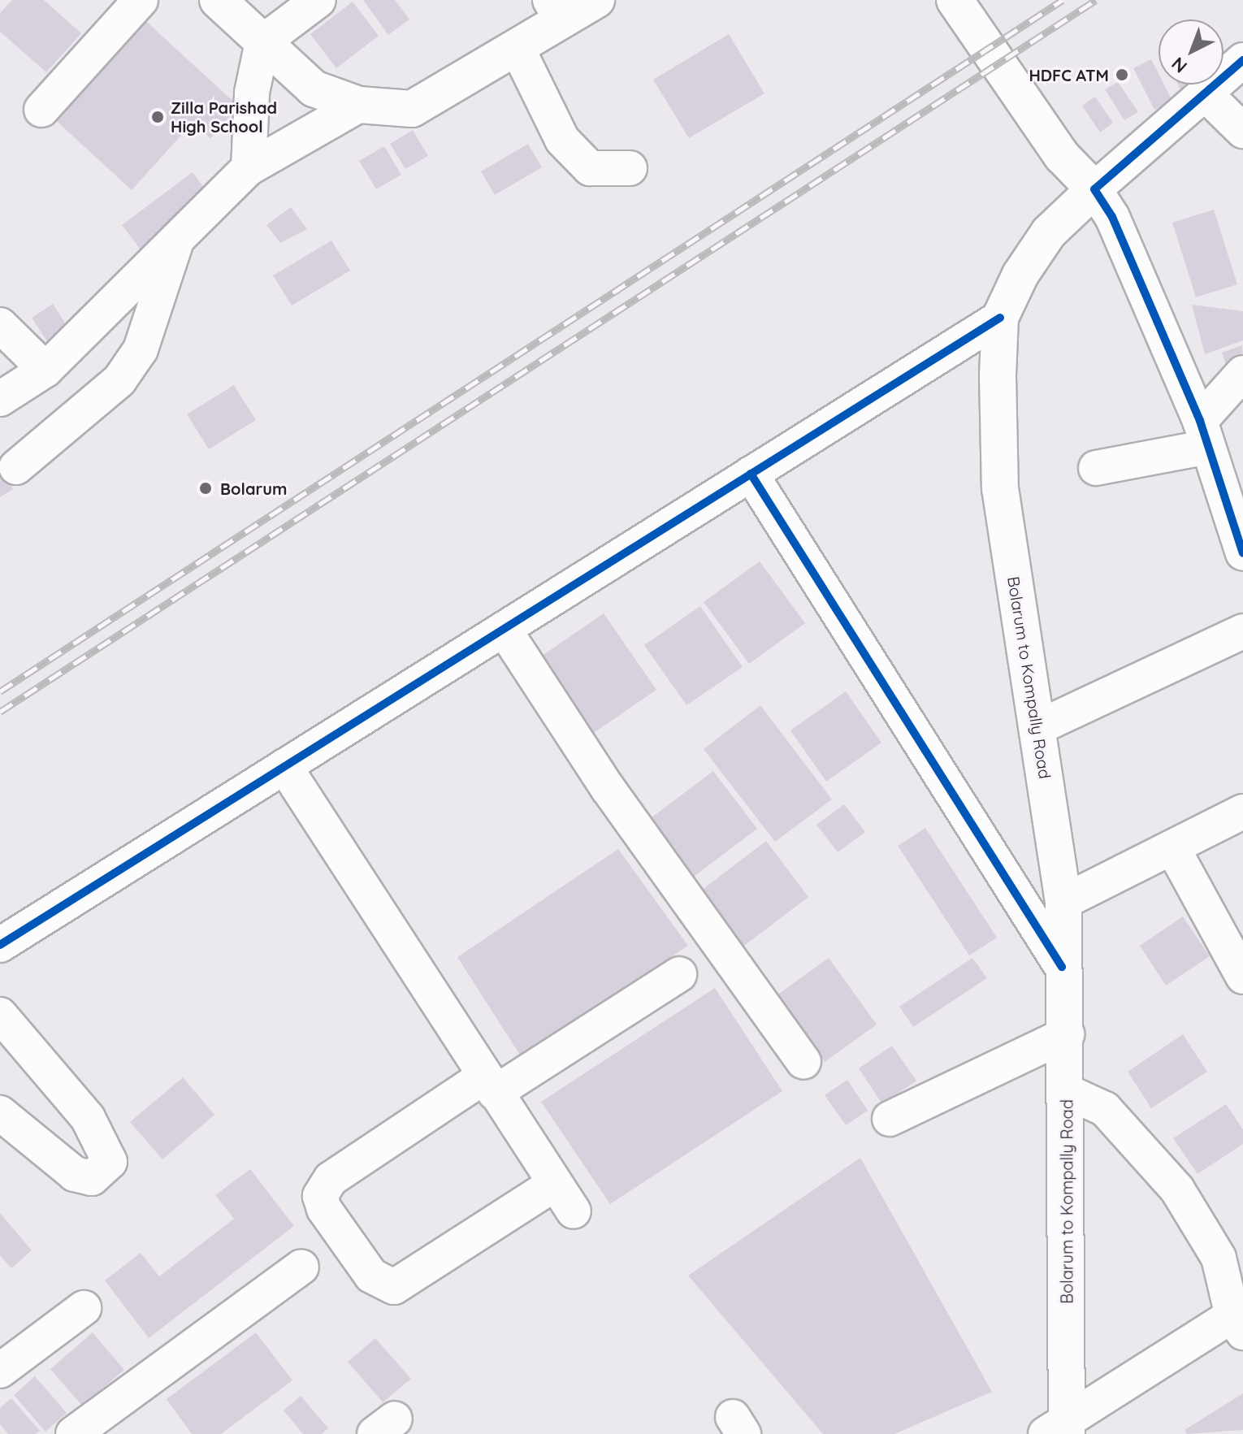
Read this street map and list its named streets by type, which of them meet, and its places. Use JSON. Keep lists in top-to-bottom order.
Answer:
{
  "streets": {
    "main road": ["Bolarum to Kompally Road"]
  },
  "places": ["HDFC ATM", "Zilla Parishad High School", "Bolarum"],
  "north": "bottom left"
}
